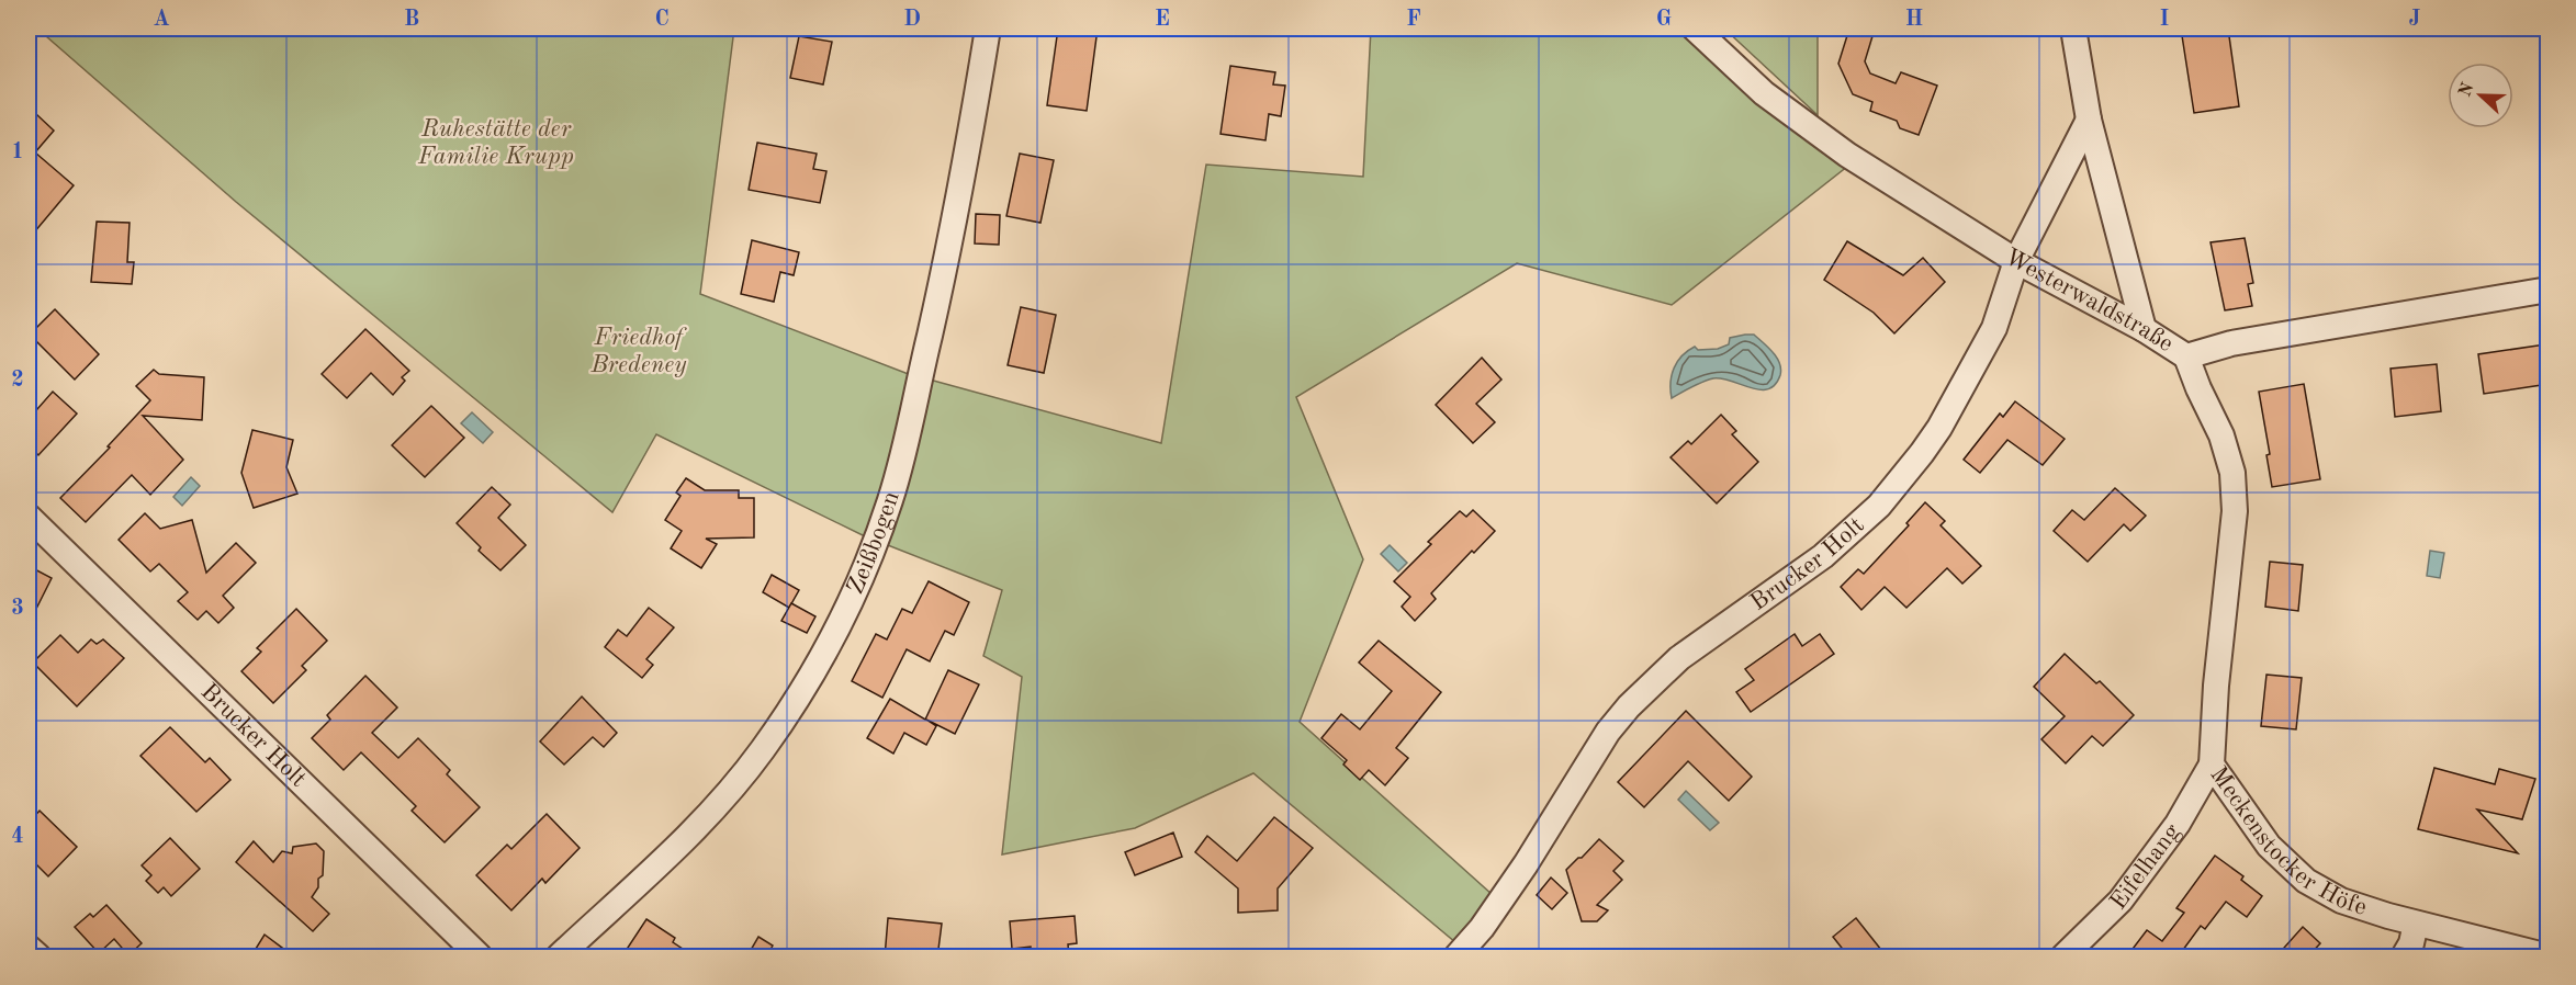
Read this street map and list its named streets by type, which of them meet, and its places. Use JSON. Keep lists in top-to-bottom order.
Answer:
{
  "streets": {
    "street": [
      "Westerwaldstraße",
      "Zeißbogen",
      "Brucker Holt",
      "Meckenstocker Höfe",
      "Eifelhang"
    ]
  },
  "crossings": [
    ["Westerwaldstraße", "Brucker Holt"],
    ["Westerwaldstraße", "Meckenstocker Höfe"],
    ["Meckenstocker Höfe", "Eifelhang"]
  ],
  "parks": ["Ruhestätte der Familie Krupp", "Friedhof Bredeney"],
  "north": "left",
  "grid": {
    "columns": [
      "A",
      "B",
      "C",
      "D",
      "E",
      "F",
      "G",
      "H",
      "I",
      "J"
    ],
    "rows": [
      "1",
      "2",
      "3",
      "4"
    ]
  }
}
